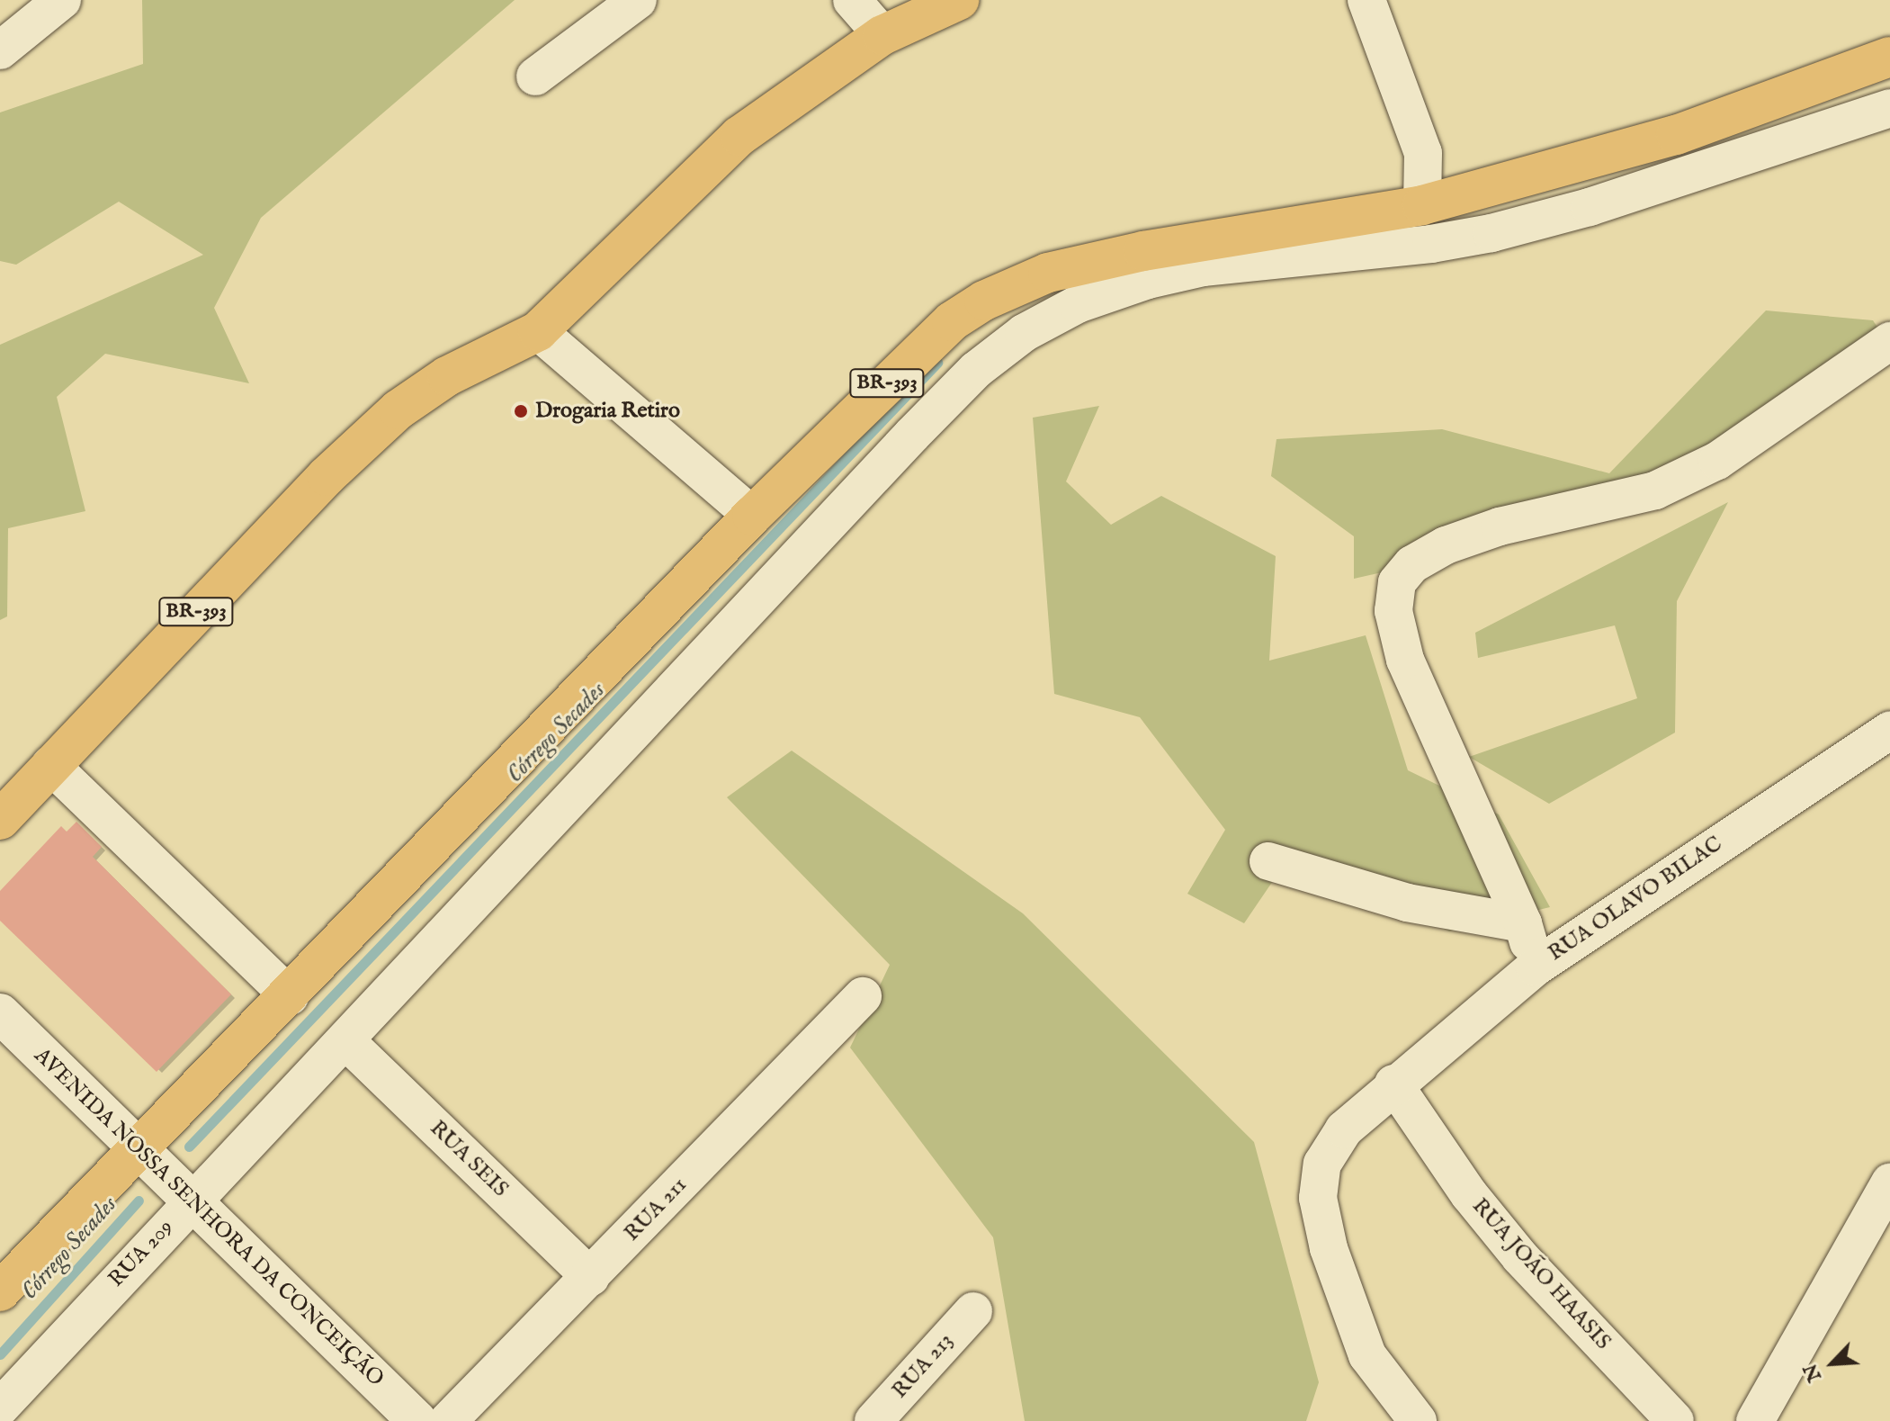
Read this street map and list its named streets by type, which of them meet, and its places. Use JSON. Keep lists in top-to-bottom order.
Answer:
{
  "streets": {
    "main road": ["BR-393"],
    "street": [
      "RUA OLAVO BILAC",
      "RUA SEIS",
      "RUA 211",
      "AVENIDA NOSSA SENHORA DA CONCEIÇÃO",
      "RUA 209",
      "RUA JOÃO HAASIS",
      "RUA 213"
    ]
  },
  "crossings": [
    ["BR-393", "AVENIDA NOSSA SENHORA DA CONCEIÇÃO"],
    ["RUA OLAVO BILAC", "RUA JOÃO HAASIS"],
    ["RUA SEIS", "RUA 211"],
    ["RUA SEIS", "RUA 209"],
    ["AVENIDA NOSSA SENHORA DA CONCEIÇÃO", "RUA 209"]
  ],
  "water": ["Córrego Secades"],
  "places": ["Drogaria Retiro"],
  "north": "bottom left"
}
